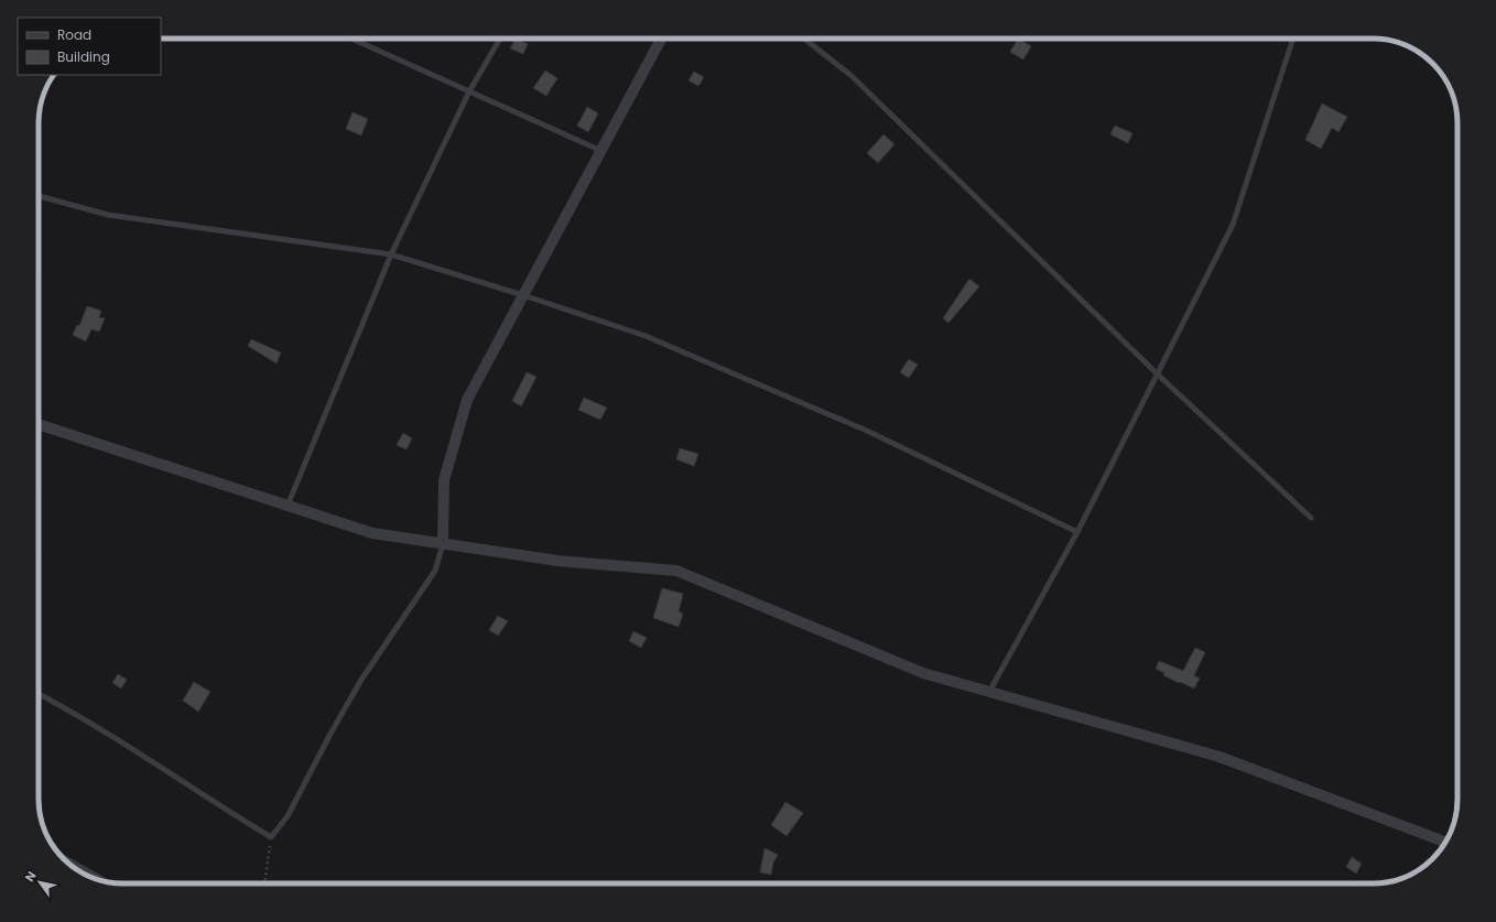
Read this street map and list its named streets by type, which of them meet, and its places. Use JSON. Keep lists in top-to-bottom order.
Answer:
{
  "legend": ["Road", "Building"],
  "north": "top left"
}
